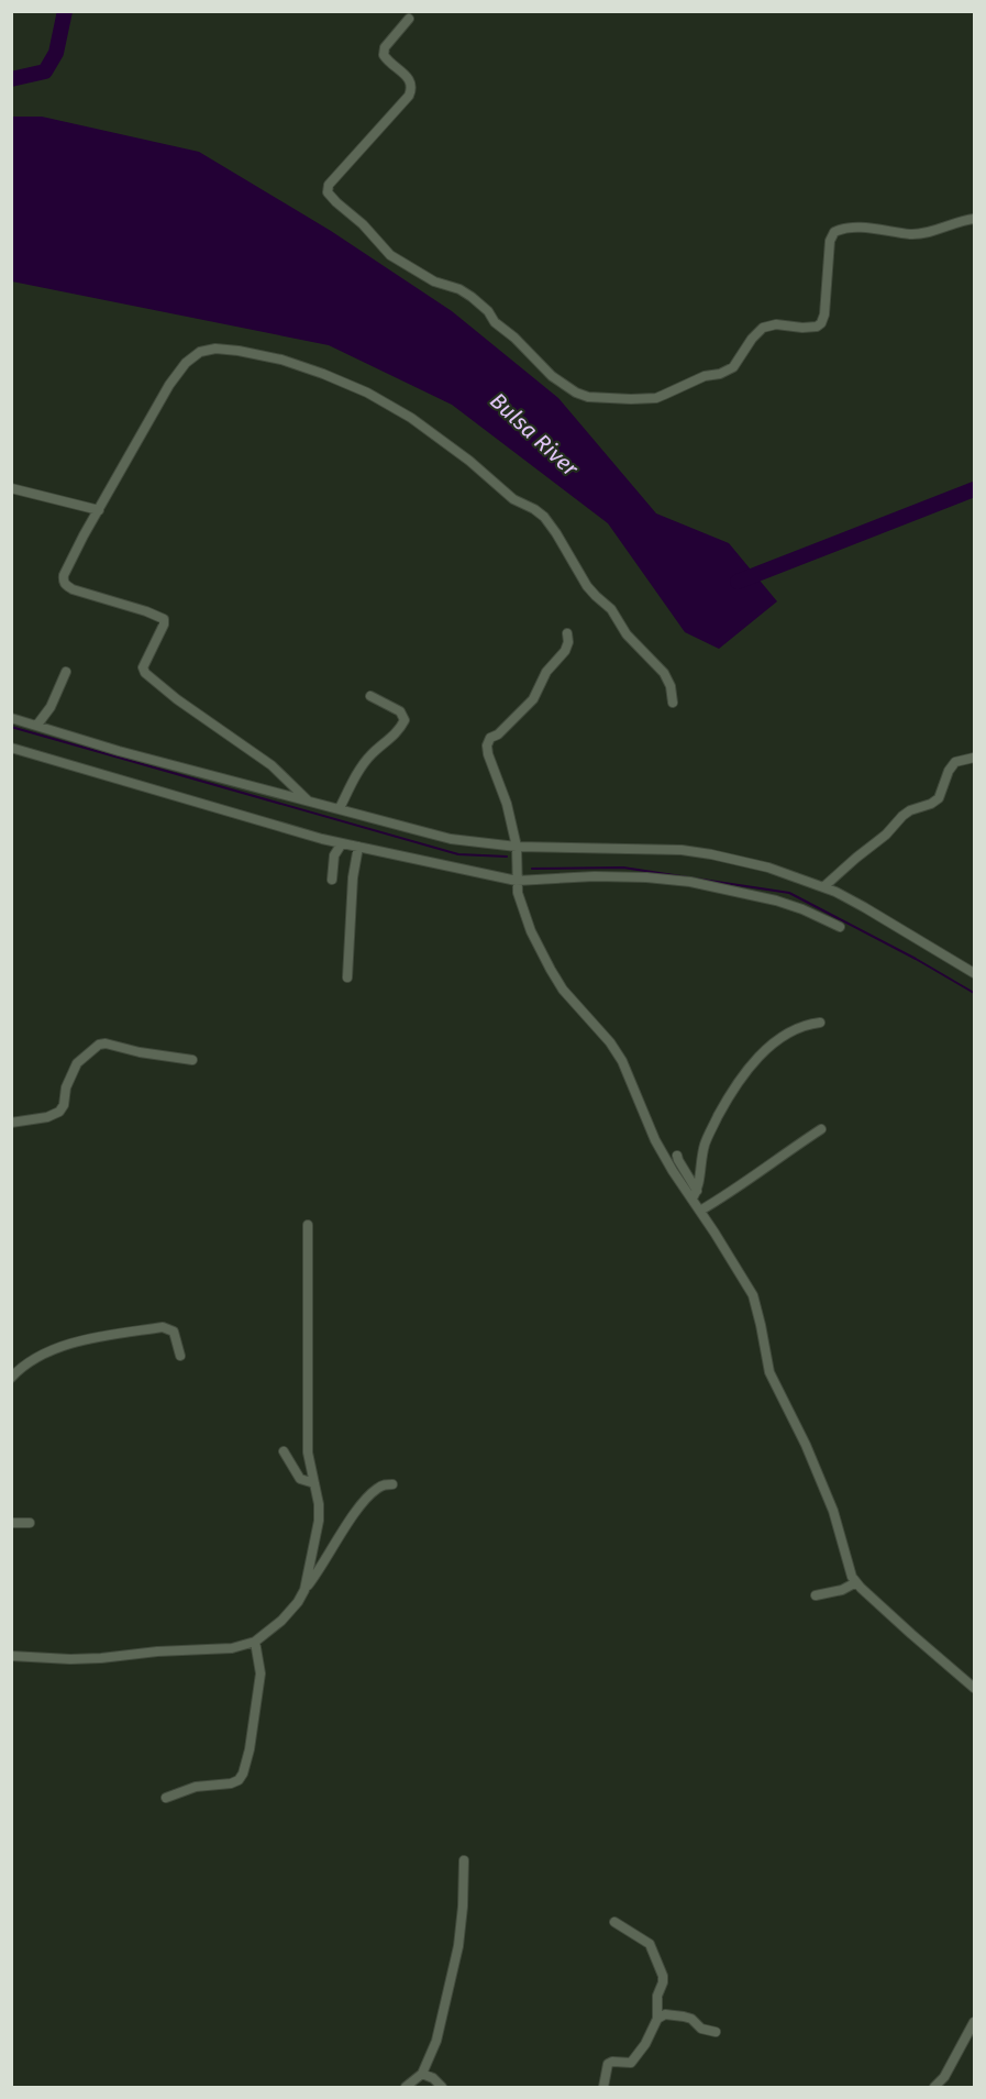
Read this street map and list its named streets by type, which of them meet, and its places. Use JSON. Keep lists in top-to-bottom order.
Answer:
{
  "water": ["Bulsa River"]
}
